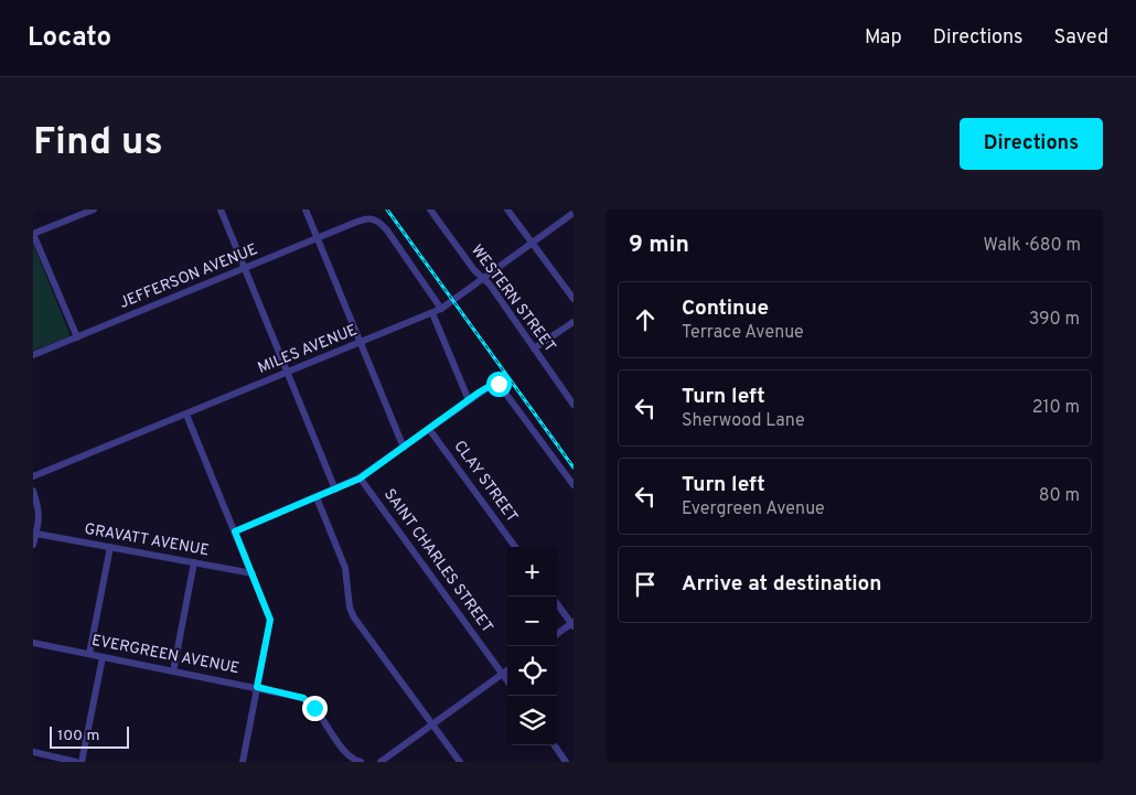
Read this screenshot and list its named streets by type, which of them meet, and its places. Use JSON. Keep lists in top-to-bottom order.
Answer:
{
  "streets": {
    "street": [
      "JEFFERSON AVENUE",
      "WESTERN STREET",
      "MILES AVENUE",
      "CLAY STREET",
      "GRAVATT AVENUE",
      "SAINT CHARLES STREET",
      "EVERGREEN AVENUE"
    ]
  },
  "crossings": [
    ["JEFFERSON AVENUE", "MILES AVENUE"],
    ["WESTERN STREET", "MILES AVENUE"]
  ],
  "scale_bar": "100 m",
  "page": {
    "header": "Locato",
    "nav": ["Map", "Directions", "Saved"],
    "buttons": "Directions",
    "title": "Find us",
    "heading": ["9 min", "Walk · 680 m"],
    "list": [
      ["Continue", "Terrace Avenue", "390 m"],
      ["Turn left", "Sherwood Lane", "210 m"],
      ["Turn left", "Evergreen Avenue", "80 m"],
      "Arrive at destination"
    ],
    "map_buttons": ["+", "−"],
    "scale": "100 m"
  }
}
